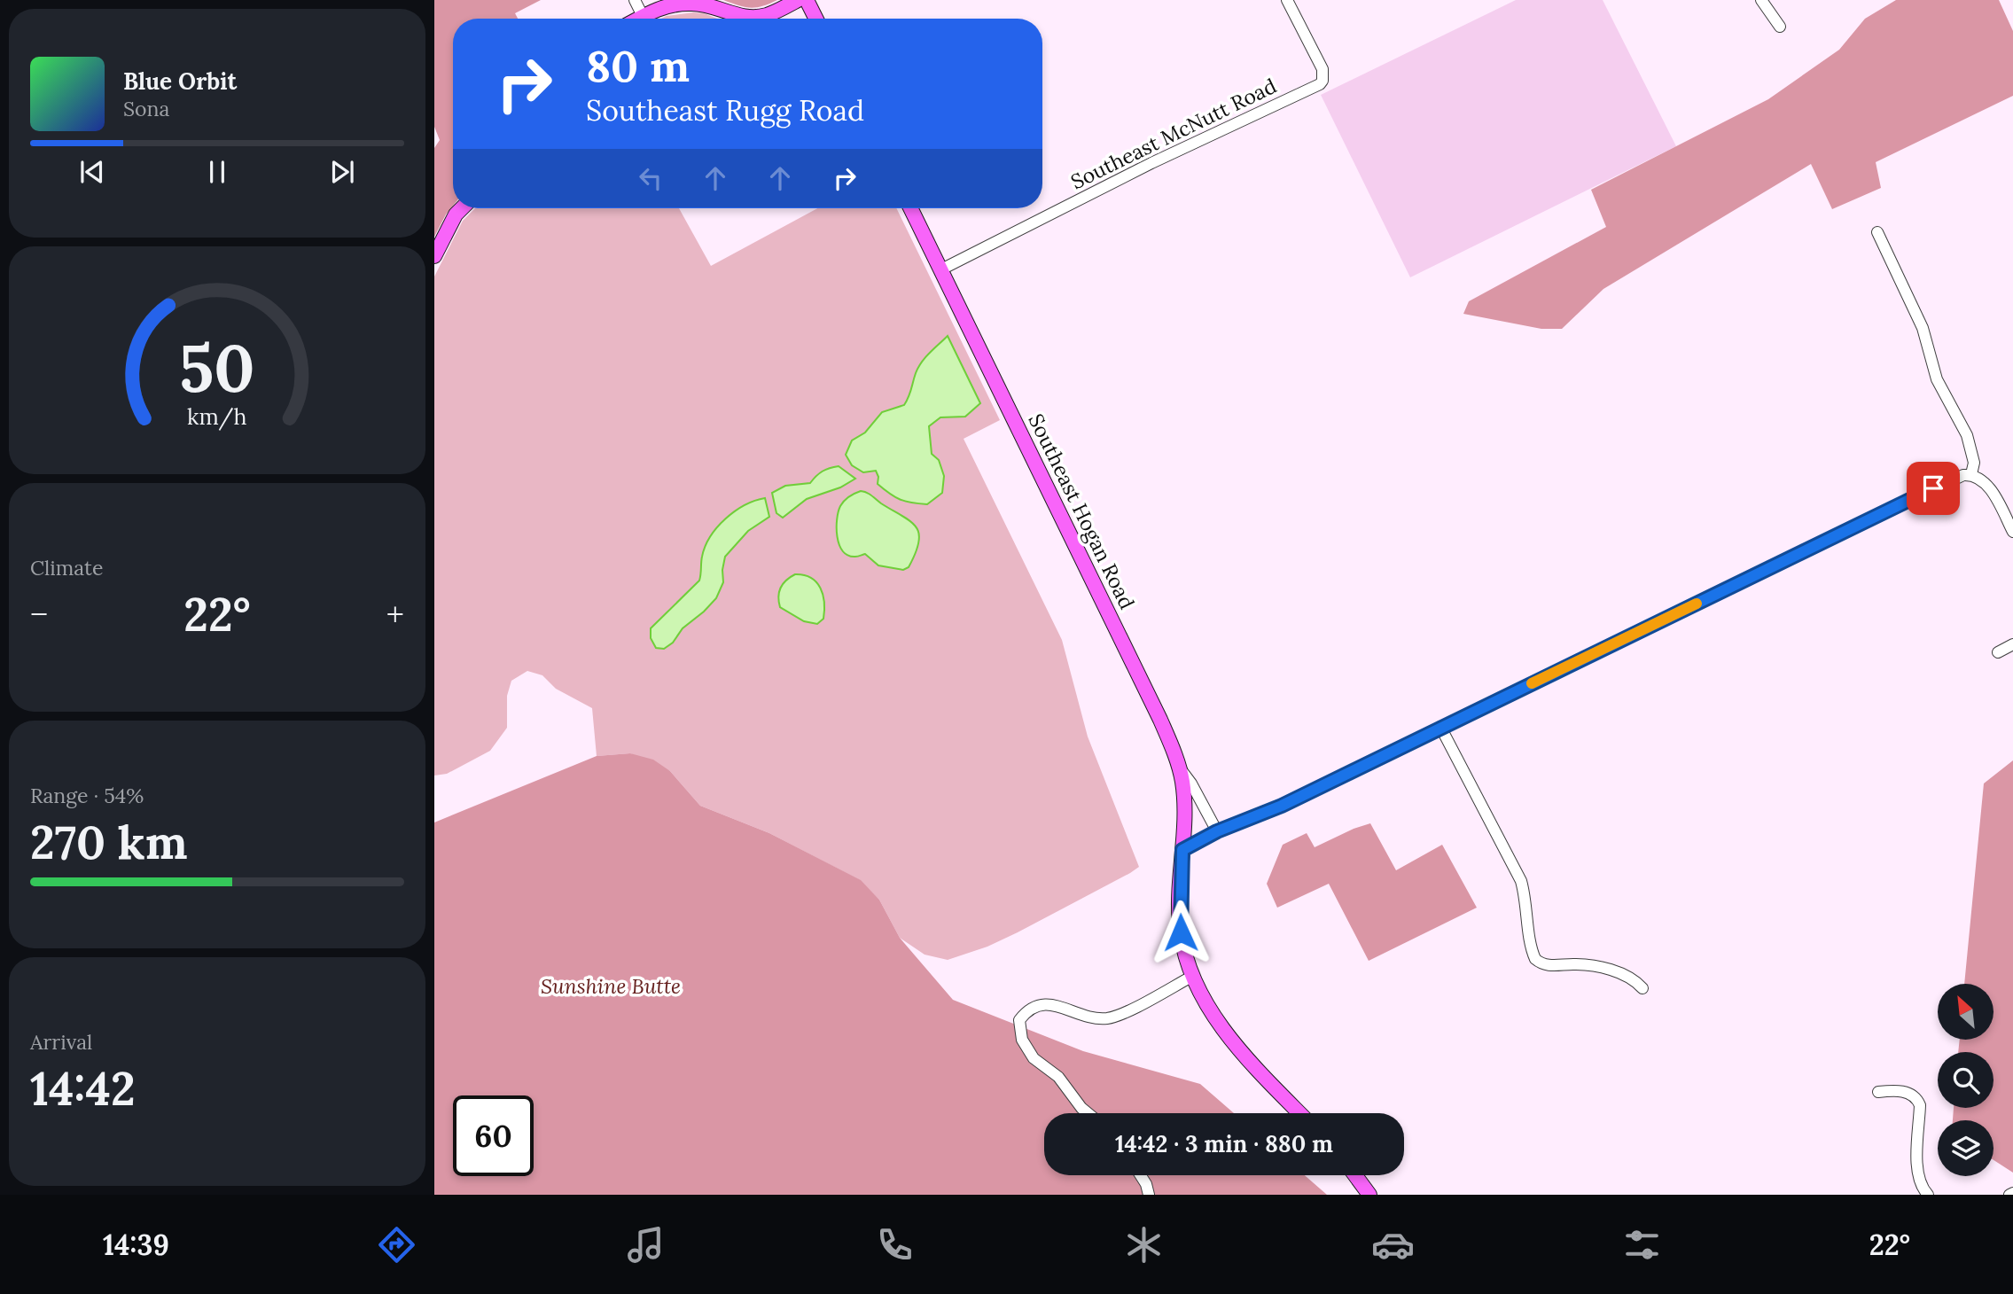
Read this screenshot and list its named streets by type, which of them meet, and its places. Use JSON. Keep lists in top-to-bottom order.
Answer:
{
  "streets": {
    "main road": ["Southeast Hogan Road"],
    "street": ["Southeast McNutt Road"]
  },
  "crossings": [
    ["Southeast McNutt Road", "Southeast Hogan Road"]
  ],
  "parks": ["Sunshine Butte"],
  "north": "top left",
  "page": {
    "turn": ["80 m", "Southeast Rugg Road"],
    "song": ["Blue Orbit", "Sona"],
    "tile": [
      "Climate",
      ["Range · 54%", "270 km"],
      ["Arrival", "14:42"]
    ],
    "heat": ["−", "22°", "+"],
    "limit": "60",
    "trip": "14:42 · 3 min · 880 m",
    "tabs": ["14:39", "22°"],
    "gauge": ["50", "km/h"]
  }
}
